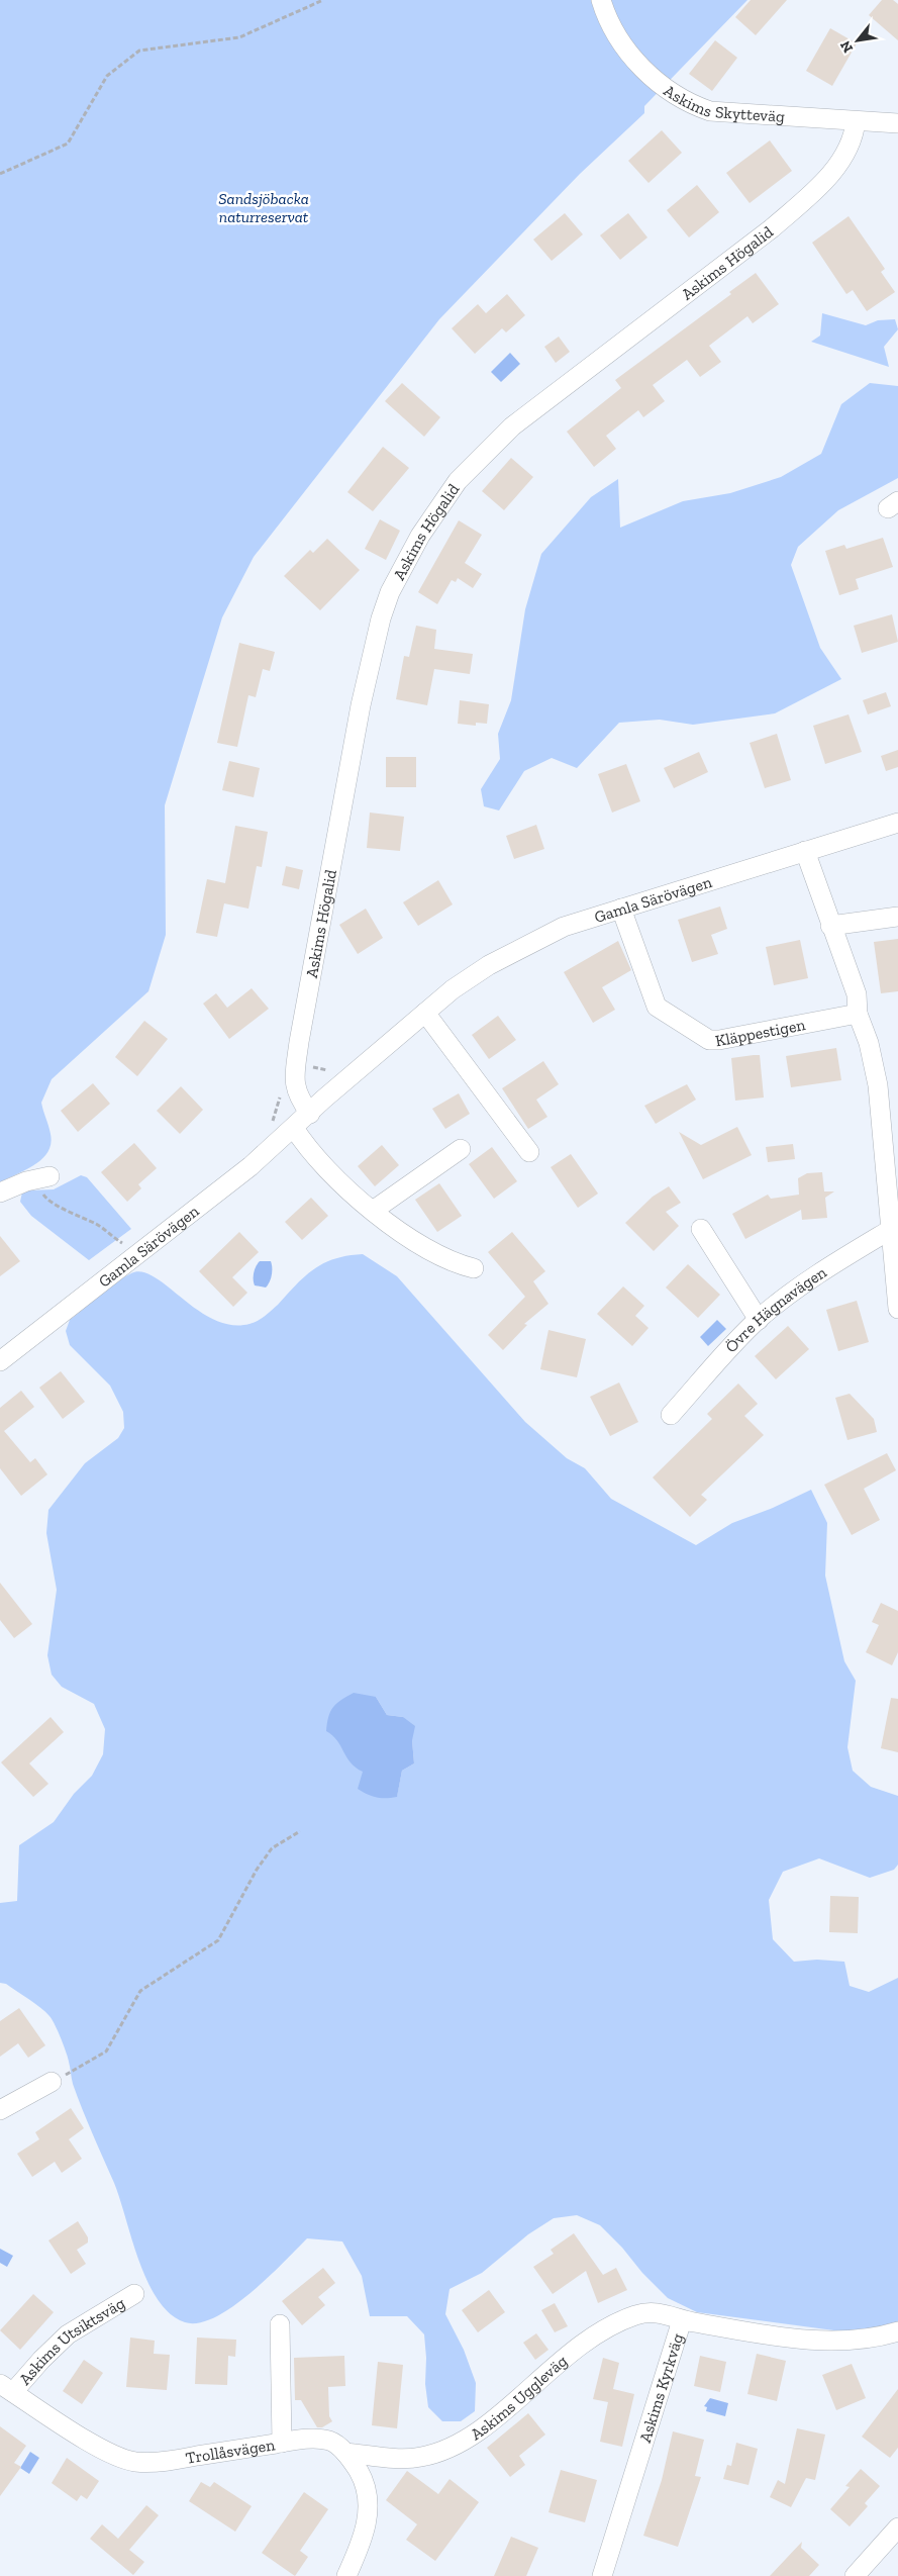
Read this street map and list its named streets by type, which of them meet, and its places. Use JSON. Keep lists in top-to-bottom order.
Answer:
{
  "streets": {
    "street": [
      "Askims Skytteväg",
      "Askims Högalid",
      "Gamla Särövägen",
      "Kläppestigen",
      "Övre Hägnavägen",
      "Askims Utsiktsväg",
      "Askims Kyrkväg",
      "Askims Uggleväg",
      "Trollåsvägen"
    ]
  },
  "crossings": [
    ["Askims Skytteväg", "Askims Högalid"],
    ["Askims Högalid", "Gamla Särövägen"],
    ["Gamla Särövägen", "Kläppestigen"],
    ["Askims Utsiktsväg", "Trollåsvägen"],
    ["Askims Kyrkväg", "Askims Uggleväg"],
    ["Askims Uggleväg", "Trollåsvägen"]
  ],
  "parks": ["Sandsjöbacka naturreservat"],
  "north": "bottom left"
}
